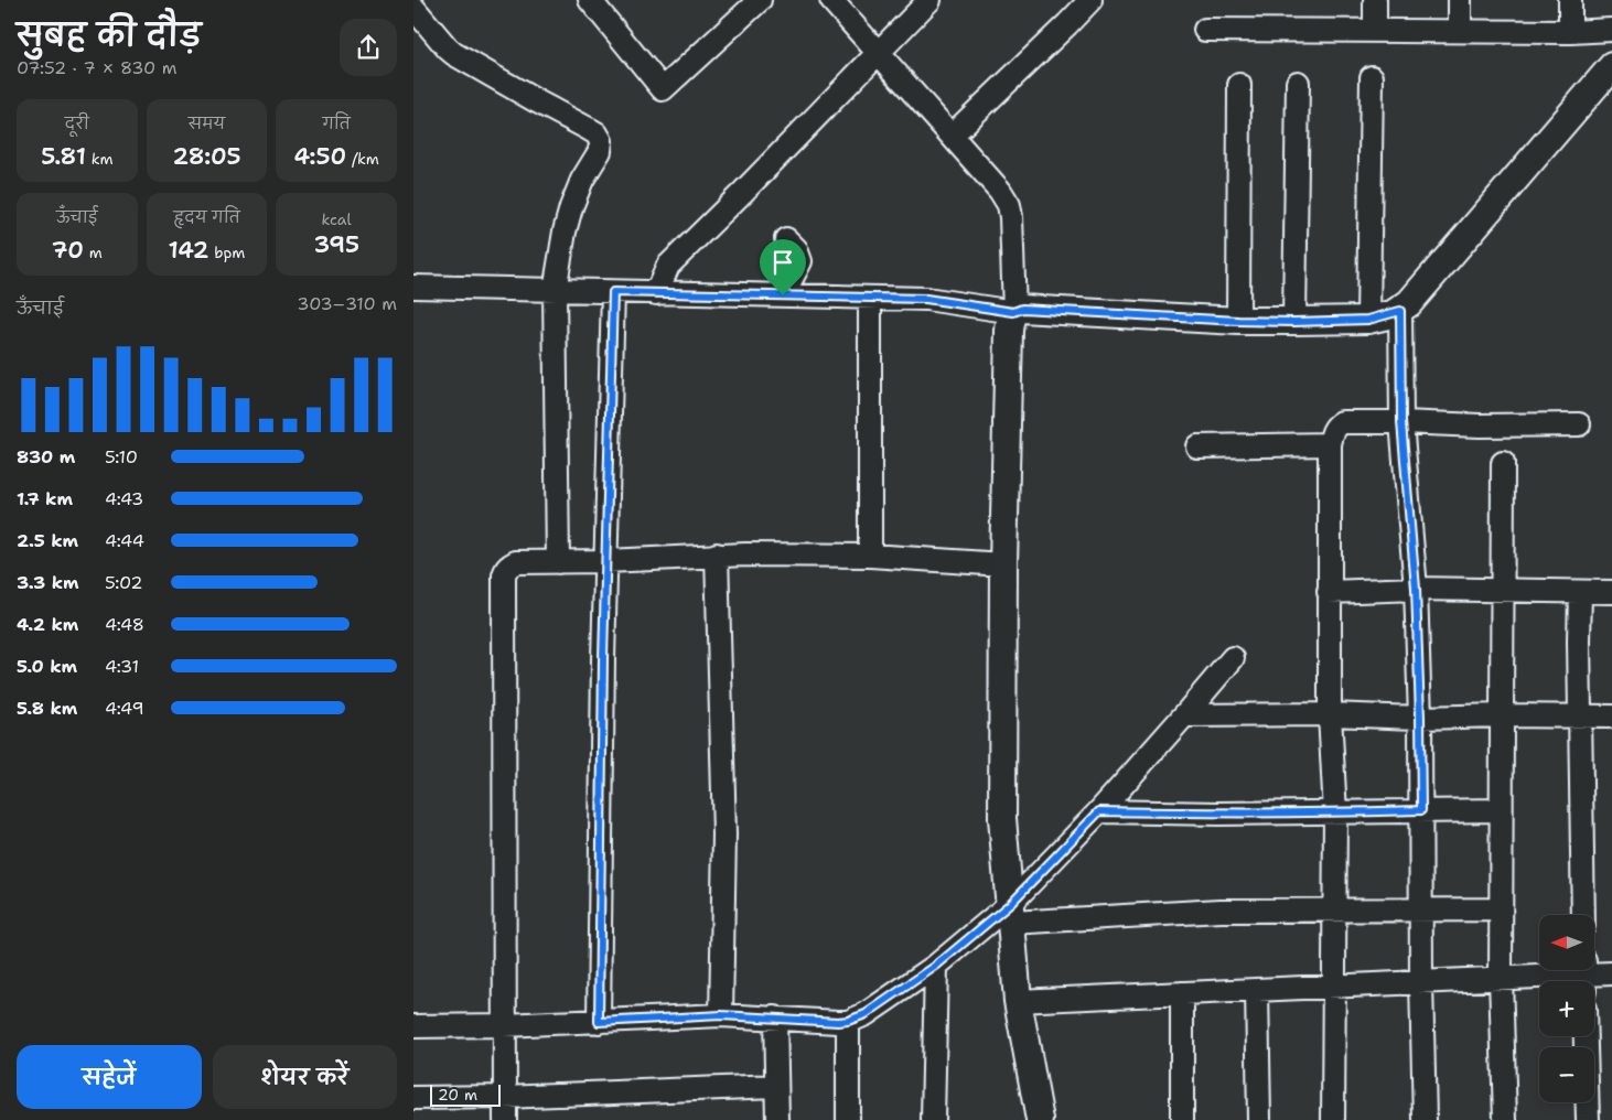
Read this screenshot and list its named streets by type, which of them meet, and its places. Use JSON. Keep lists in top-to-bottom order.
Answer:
{
  "scale_bar": "20 m",
  "north": "left",
  "page": {
    "heading": ["सुबह की दौड़", "07:52 · 7 × 830 m"],
    "stats": [
      ["दूरी", "5.81 km"],
      ["समय", "28:05"],
      ["गति", "4:50 /km"],
      ["ऊँचाई", "70 m"],
      ["हृदय गति", "142 bpm"],
      ["kcal", "395"]
    ],
    "chart": ["ऊँचाई", "303–310 m"],
    "list": [
      {
        "name": "830 m",
        "note": "5:10"
      },
      {
        "name": "1.7 km",
        "note": "4:43"
      },
      {
        "name": "2.5 km",
        "note": "4:44"
      },
      {
        "name": "3.3 km",
        "note": "5:02"
      },
      {
        "name": "4.2 km",
        "note": "4:48"
      },
      {
        "name": "5.0 km",
        "note": "4:31"
      },
      {
        "name": "5.8 km",
        "note": "4:49"
      }
    ],
    "map_buttons": ["+", "−"],
    "buttons": ["सहेजें", "शेयर करें"],
    "scale": "20 m"
  }
}
